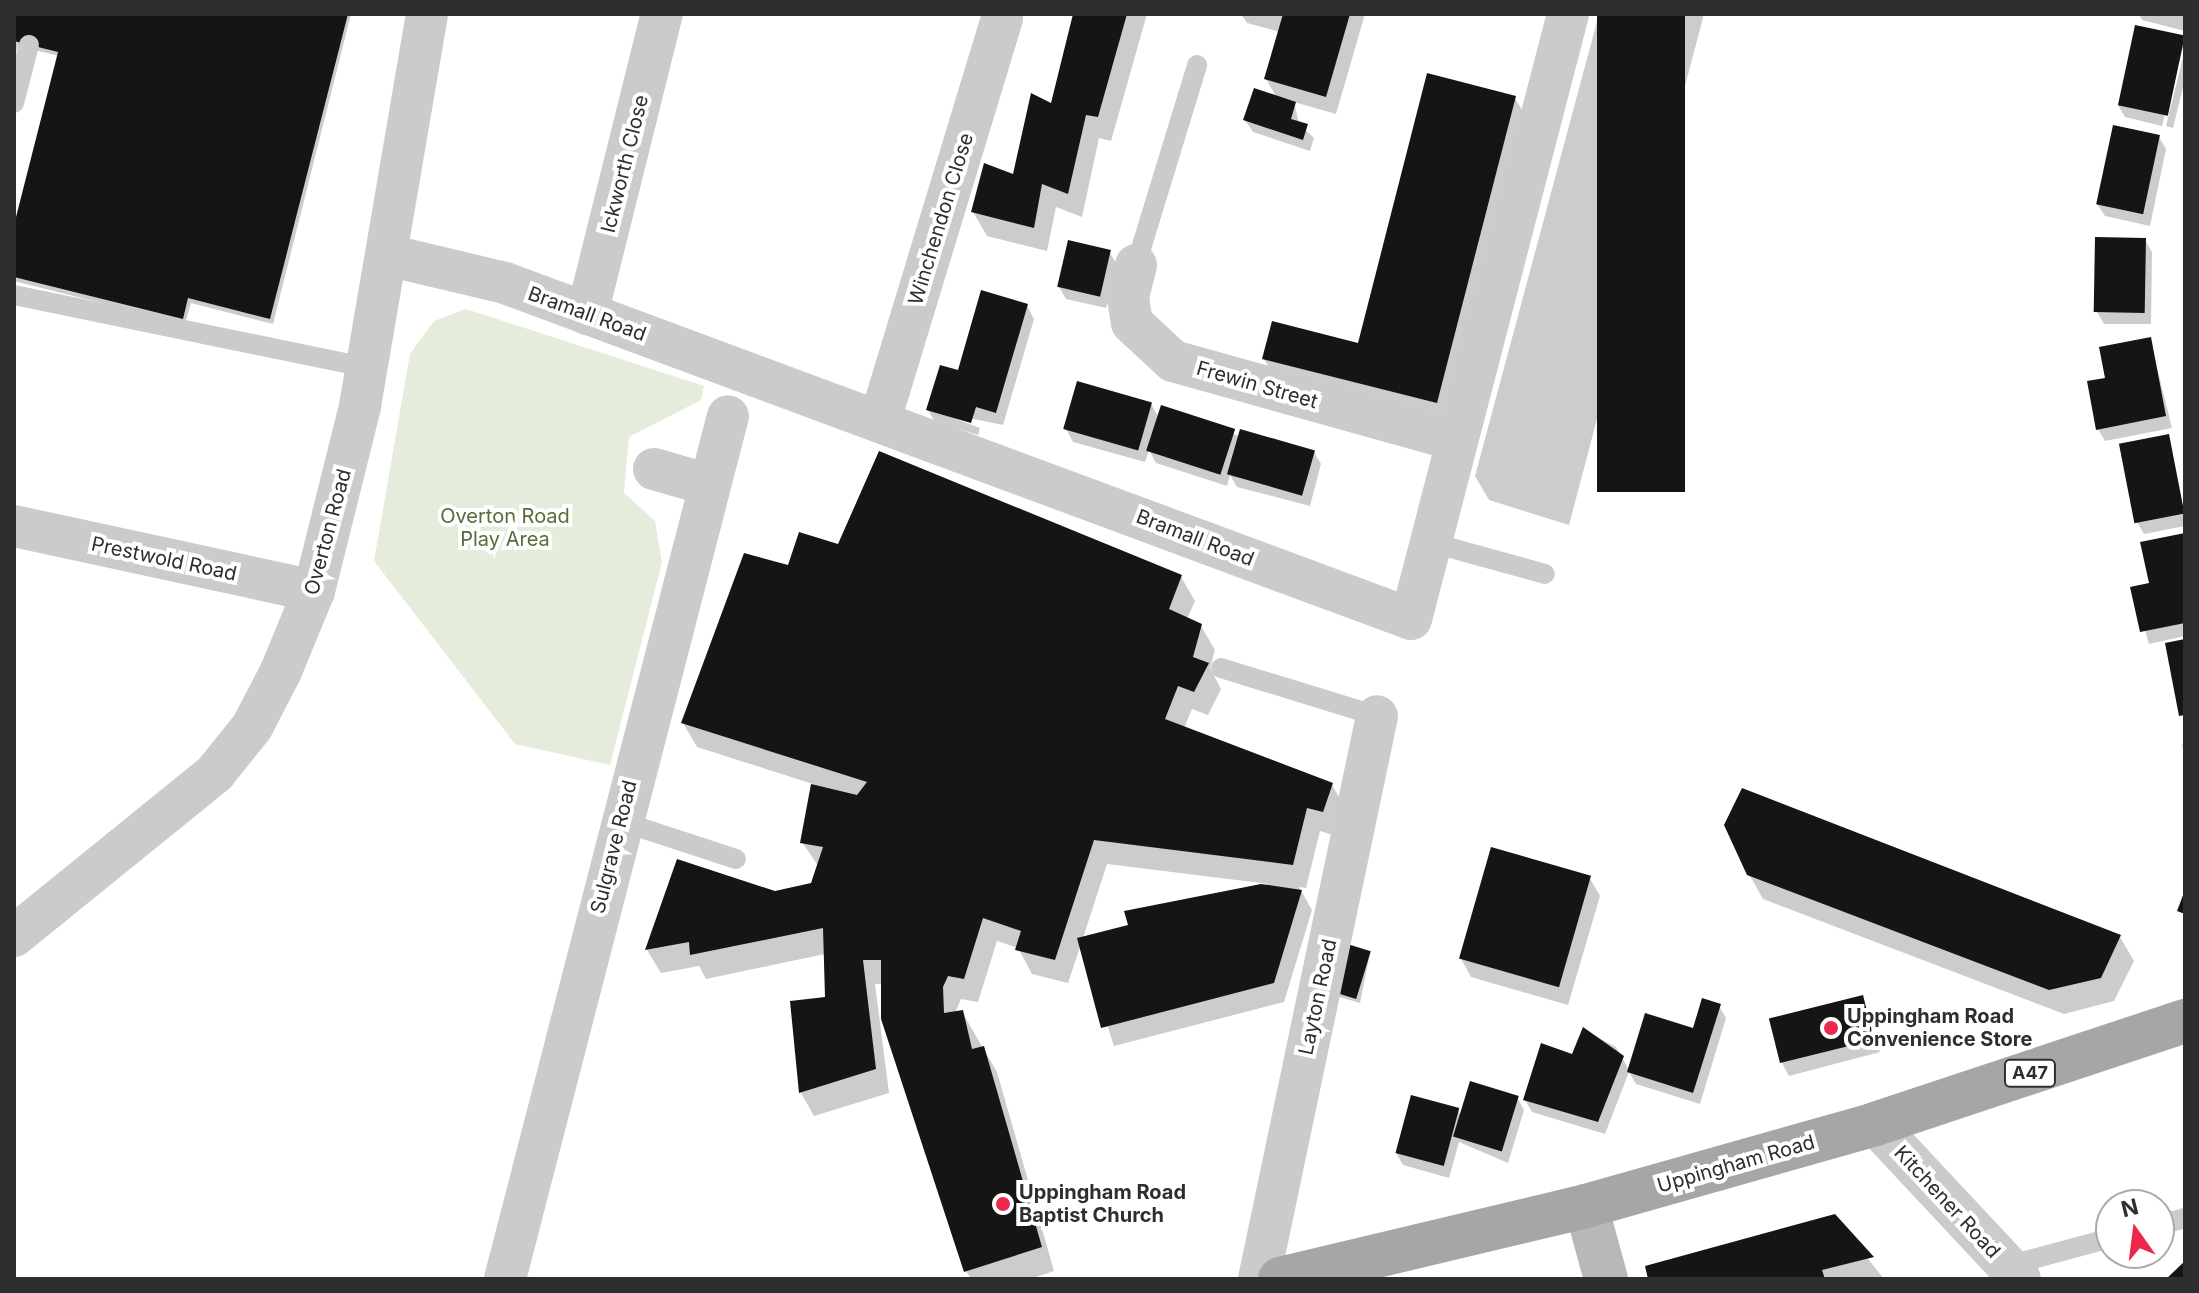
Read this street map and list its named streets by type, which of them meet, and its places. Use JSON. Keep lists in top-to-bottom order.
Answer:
{
  "streets": {
    "main road": ["A47", "Uppingham Road"],
    "street": [
      "Ickworth Close",
      "Winchendon Close",
      "Bramall Road",
      "Frewin Street",
      "Overton Road",
      "Prestwold Road",
      "Sulgrave Road",
      "Layton Road",
      "Kitchener Road"
    ]
  },
  "crossings": [
    ["Ickworth Close", "Bramall Road"],
    ["Winchendon Close", "Bramall Road"],
    ["Bramall Road", "Frewin Street"],
    ["Bramall Road", "Overton Road"],
    ["Overton Road", "Prestwold Road"],
    ["Uppingham Road", "Kitchener Road"]
  ],
  "parks": ["Overton Road Play Area"],
  "places": ["Uppingham Road Convenience Store", "Uppingham Road Baptist Church"],
  "north": "top"
}
